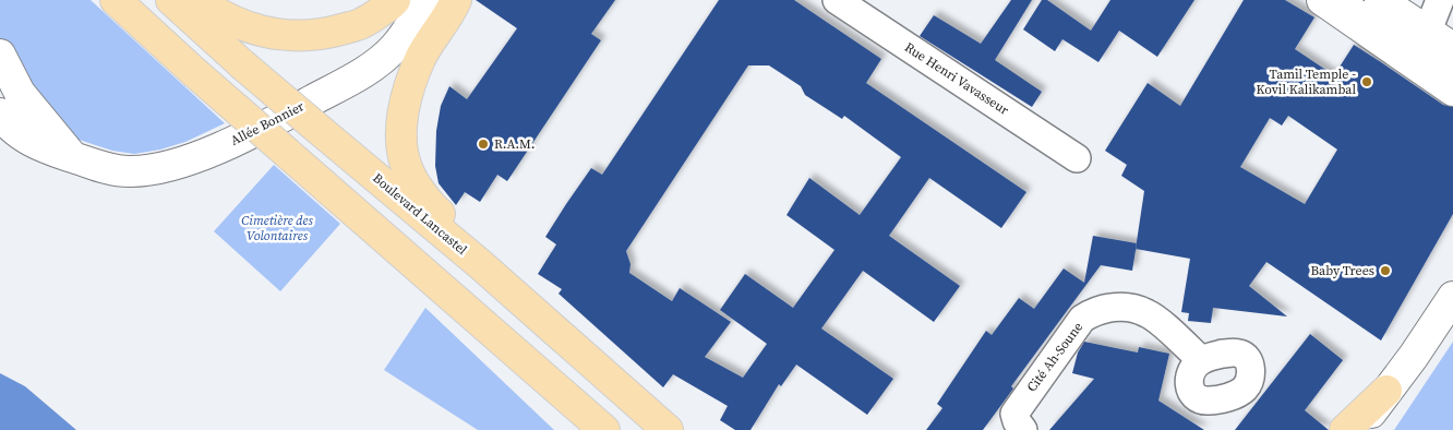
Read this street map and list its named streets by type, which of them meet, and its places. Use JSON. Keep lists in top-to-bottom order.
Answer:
{
  "streets": {
    "main road": ["Boulevard Lancastel"],
    "street": ["Rue Henri Vavasseur", "Allée Bonnier", "Cité Ah-Soune"]
  },
  "parks": ["Cimetière des Volontaires"],
  "places": ["Tamil Temple - Kovil Kalikambal", "R.A.M.", "Baby Trees"]
}
